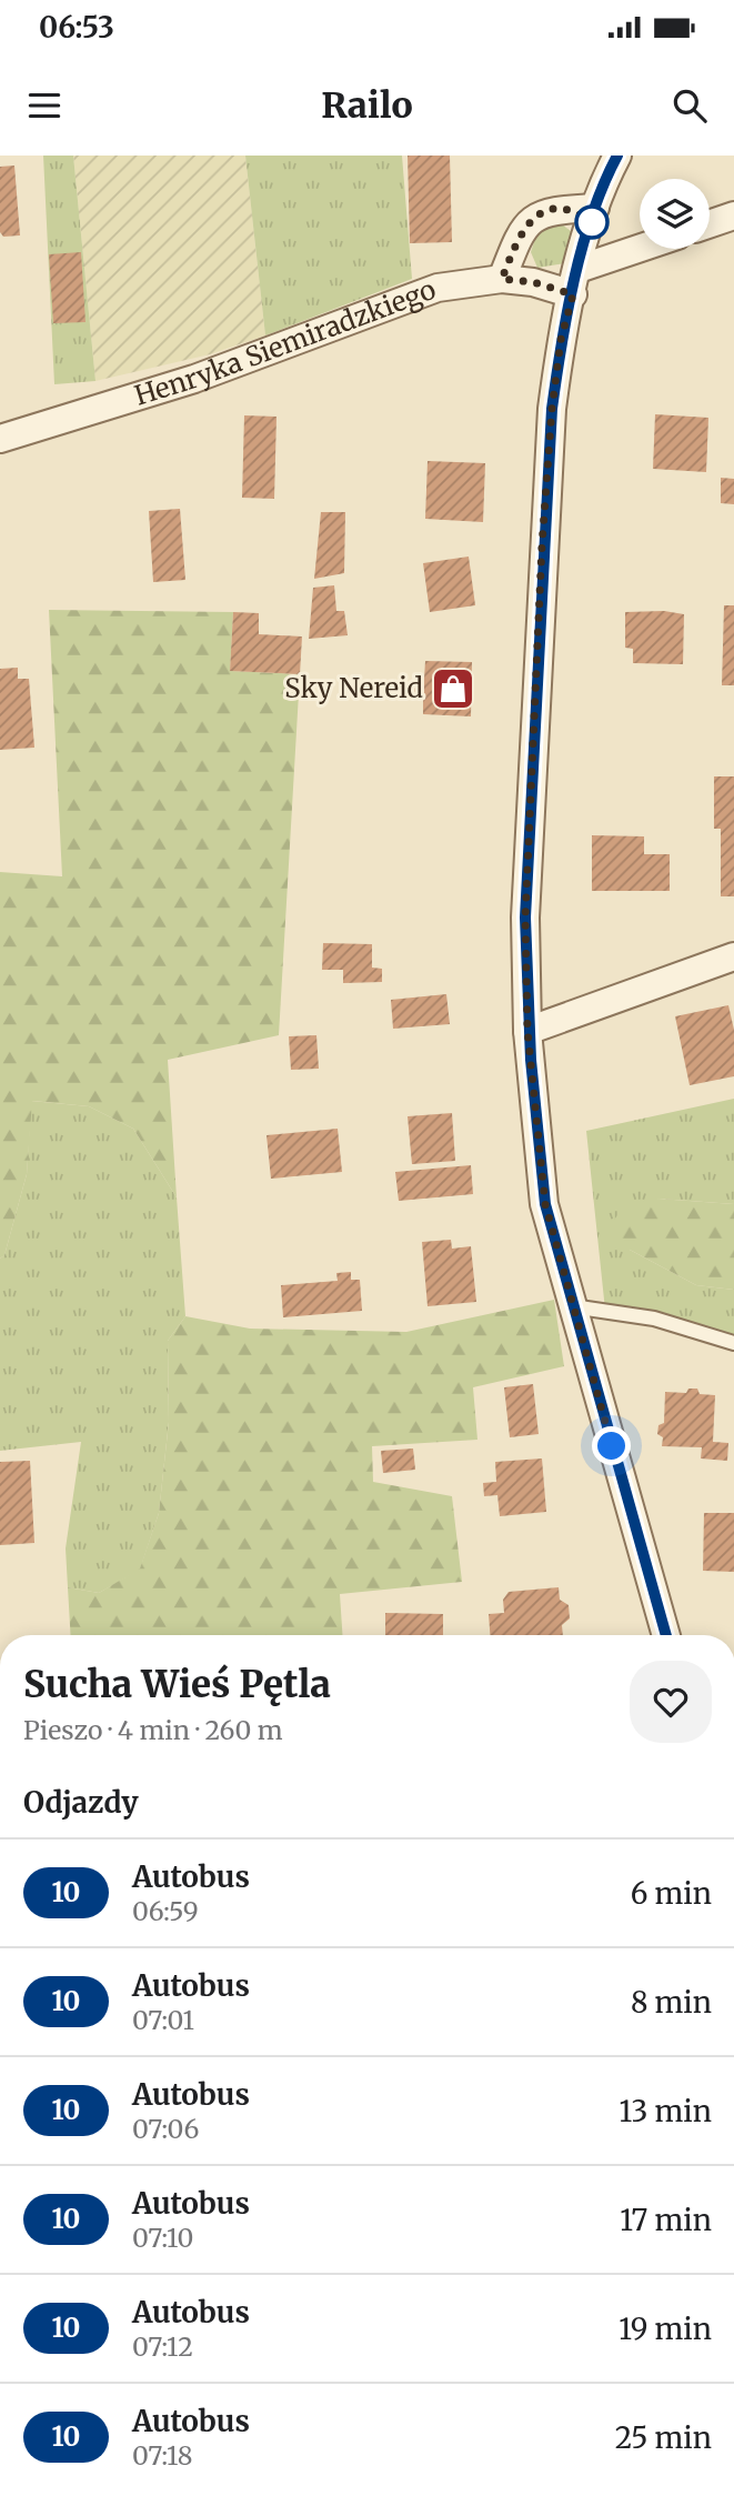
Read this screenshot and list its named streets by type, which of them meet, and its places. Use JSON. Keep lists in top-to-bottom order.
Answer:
{
  "streets": {
    "street": ["Henryka Siemiradzkiego"]
  },
  "places": {
    "shop": ["Sky Nereid"]
  },
  "lines": ["bus line 10"],
  "page": {
    "status": "06:53",
    "header": "Railo",
    "heading": [
      ["Sucha Wieś Pętla", "Pieszo · 4 min · 260 m"],
      "Odjazdy"
    ],
    "list": [
      {
        "mark": "10",
        "name": "Autobus",
        "note": "06:59",
        "value": "6 min"
      },
      {
        "mark": "10",
        "name": "Autobus",
        "note": "07:01",
        "value": "8 min"
      },
      {
        "mark": "10",
        "name": "Autobus",
        "note": "07:06",
        "value": "13 min"
      },
      {
        "mark": "10",
        "name": "Autobus",
        "note": "07:10",
        "value": "17 min"
      },
      {
        "mark": "10",
        "name": "Autobus",
        "note": "07:12",
        "value": "19 min"
      },
      {
        "mark": "10",
        "name": "Autobus",
        "note": "07:18",
        "value": "25 min"
      }
    ]
  }
}
